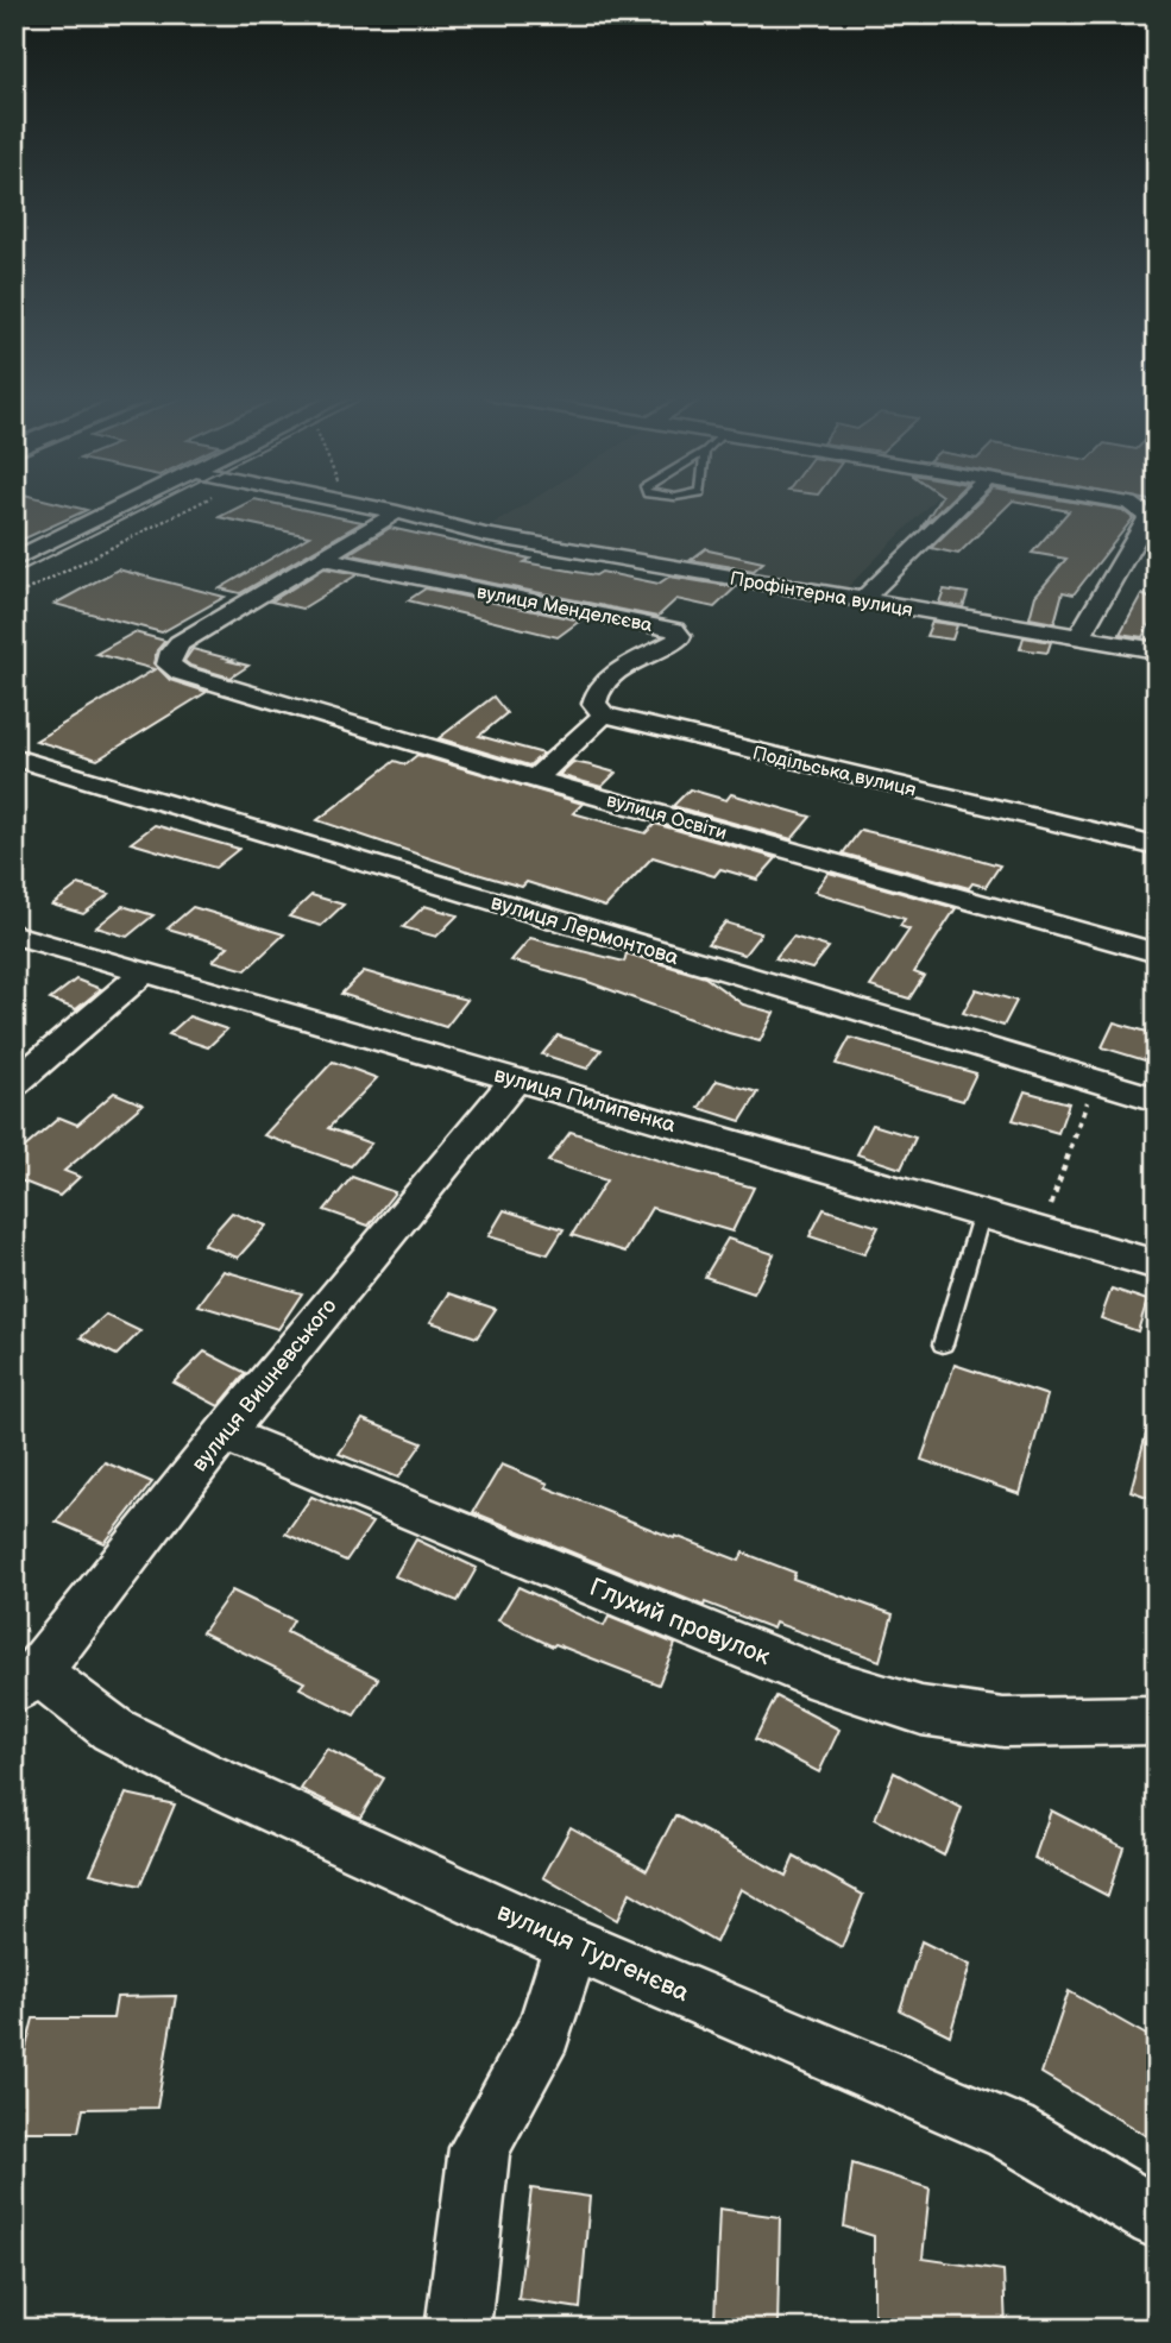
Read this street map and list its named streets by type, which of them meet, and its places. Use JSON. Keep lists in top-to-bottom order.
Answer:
{
  "streets": {
    "street": [
      "Профінтерна вулиця",
      "вулиця Менделєєва",
      "Подільська вулиця",
      "вулиця Освіти",
      "вулиця Лермонтова",
      "вулиця Пилипенка",
      "вулиця Вишневського",
      "Глухий провулок",
      "вулиця Тургенєва"
    ]
  },
  "crossings": [
    ["вулиця Менделєєва", "Подільська вулиця"],
    ["вулиця Менделєєва", "вулиця Освіти"],
    ["вулиця Пилипенка", "вулиця Вишневського"],
    ["вулиця Вишневського", "Глухий провулок"],
    ["вулиця Вишневського", "вулиця Тургенєва"]
  ]
}
